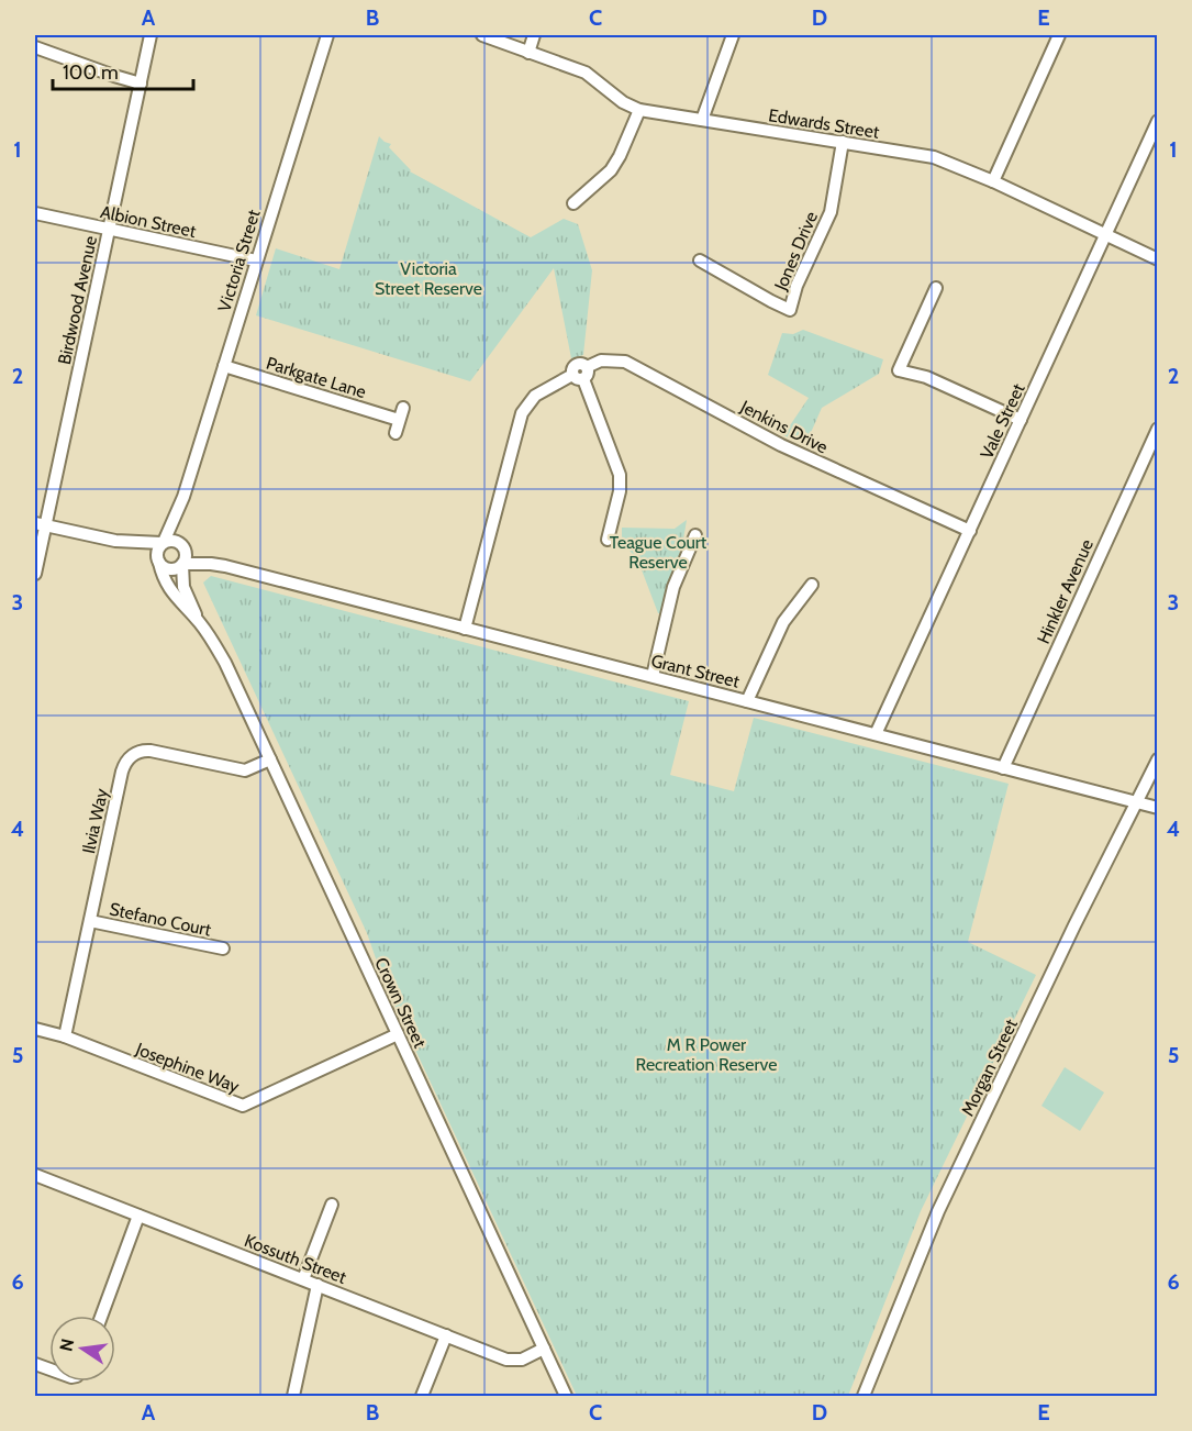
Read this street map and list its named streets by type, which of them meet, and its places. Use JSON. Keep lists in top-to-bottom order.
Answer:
{
  "streets": {
    "street": [
      "Edwards Street",
      "Albion Street",
      "Jones Drive",
      "Victoria Street",
      "Birdwood Avenue",
      "Parkgate Lane",
      "Vale Street",
      "Jenkins Drive",
      "Hinkler Avenue",
      "Grant Street",
      "Ilvia Way",
      "Stefano Court",
      "Crown Street",
      "Josephine Way",
      "Morgan Street",
      "Kossuth Street"
    ]
  },
  "crossings": [
    ["Edwards Street", "Jones Drive"],
    ["Edwards Street", "Vale Street"],
    ["Albion Street", "Victoria Street"],
    ["Albion Street", "Birdwood Avenue"],
    ["Victoria Street", "Parkgate Lane"],
    ["Victoria Street", "Grant Street"],
    ["Victoria Street", "Crown Street"],
    ["Vale Street", "Jenkins Drive"],
    ["Vale Street", "Grant Street"],
    ["Jenkins Drive", "Grant Street"],
    ["Hinkler Avenue", "Grant Street"],
    ["Grant Street", "Crown Street"],
    ["Grant Street", "Morgan Street"],
    ["Ilvia Way", "Stefano Court"],
    ["Ilvia Way", "Crown Street"],
    ["Ilvia Way", "Josephine Way"],
    ["Crown Street", "Josephine Way"],
    ["Crown Street", "Kossuth Street"]
  ],
  "parks": ["Victoria Street Reserve", "Teague Court Reserve", "M R Power Recreation Reserve"],
  "scale_bar": "100 m",
  "north": "left",
  "grid": {
    "columns": [
      "A",
      "B",
      "C",
      "D",
      "E"
    ],
    "rows": [
      "1",
      "2",
      "3",
      "4",
      "5",
      "6"
    ]
  }
}
